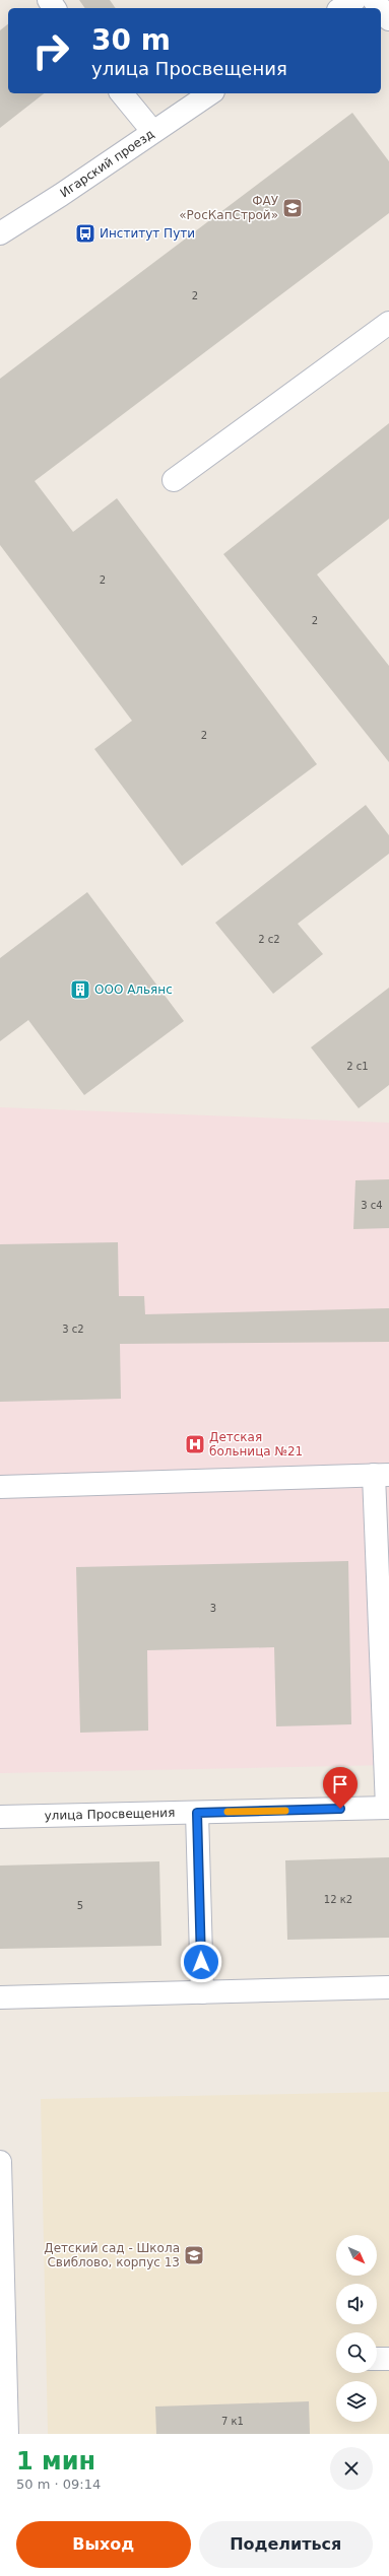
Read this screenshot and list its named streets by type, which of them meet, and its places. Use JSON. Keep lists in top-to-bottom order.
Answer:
{
  "streets": {
    "street": ["Игарский проезд", "улица Просвещения"]
  },
  "places": {
    "school or university": ["ФАУ «РосКапСтрой»", "Детский сад - Школа Свиблово, корпус 13"],
    "bus stop": ["Институт Пути"],
    "building": ["ООО Альянс"],
    "hospital": ["Детская больница №21"]
  },
  "house_numbers": [
    "2",
    "2",
    "2",
    "2",
    "2 с2",
    "2 с1",
    "3 с4",
    "3 с2",
    "3",
    "12 к2",
    "5",
    "7 к1"
  ],
  "north": "bottom right",
  "page": {
    "turn": ["30 m", "улица Просвещения"],
    "heading": ["1 мин", "50 m · 09:14"],
    "buttons": ["Выход", "Поделиться"]
  }
}
